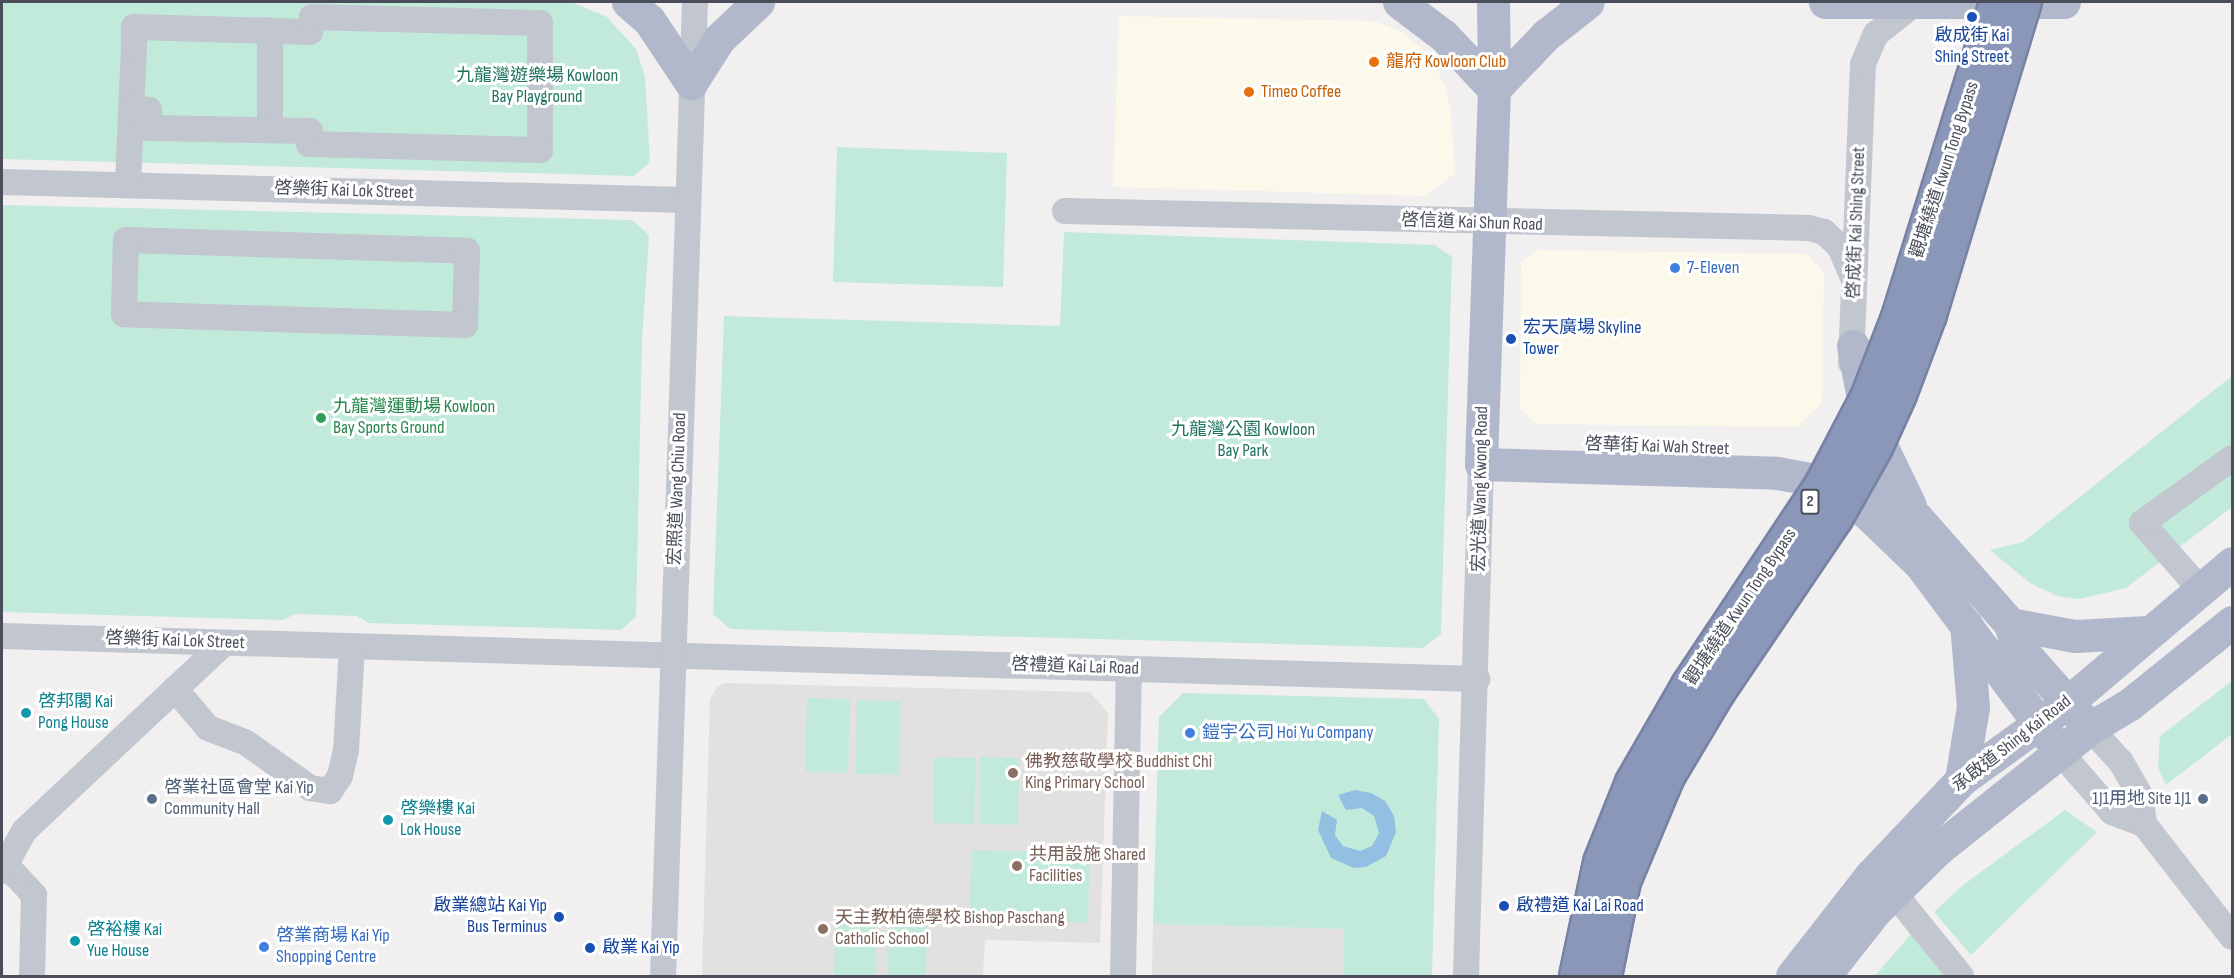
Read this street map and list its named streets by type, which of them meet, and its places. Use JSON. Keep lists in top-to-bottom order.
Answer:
{
  "streets": {
    "highway": ["觀塘繞道 Kwun Tong Bypass", "2"],
    "main road": ["啓華街 Kai Wah Street", "宏光道 Wang Kwong Road", "承啟道 Shing Kai Road"],
    "street": [
      "啓樂街 Kai Lok Street",
      "啓信道 Kai Shun Road",
      "啓成街 Kai Shing Street",
      "宏照道 Wang Chiu Road",
      "啓禮道 Kai Lai Road"
    ]
  },
  "crossings": [
    ["啓樂街 Kai Lok Street", "宏照道 Wang Chiu Road"],
    ["啓樂街 Kai Lok Street", "啓禮道 Kai Lai Road"],
    ["啓信道 Kai Shun Road", "啓成街 Kai Shing Street"],
    ["啓信道 Kai Shun Road", "宏光道 Wang Kwong Road"],
    ["啓成街 Kai Shing Street", "啓華街 Kai Wah Street"],
    ["啓華街 Kai Wah Street", "宏光道 Wang Kwong Road"],
    ["宏照道 Wang Chiu Road", "啓禮道 Kai Lai Road"],
    ["宏光道 Wang Kwong Road", "啓禮道 Kai Lai Road"]
  ],
  "parks": ["九龍灣遊樂場 Kowloon Bay Playground", "九龍灣公園 Kowloon Bay Park"],
  "places": [
    "啟成街 Kai Shing Street",
    "龍府 Kowloon Club",
    "Timeo Coffee",
    "7-Eleven",
    "宏天廣場 Skyline Tower",
    "九龍灣運動場 Kowloon Bay Sports Ground",
    "啓邦閣 Kai Pong House",
    "鎧宇公司 Hoi Yu Company",
    "佛教慈敬學校 Buddhist Chi King Primary School",
    "啓業社區會堂 Kai Yip Community Hall",
    "1J1用地 Site 1J1",
    "啓樂樓 Kai Lok House",
    "共用設施 Shared Facilities",
    "啟禮道 Kai Lai Road",
    "啟業總站 Kai Yip Bus Terminus",
    "天主教柏德學校 Bishop Paschang Catholic School",
    "啓裕樓 Kai Yue House",
    "啓業商場 Kai Yip Shopping Centre",
    "啟業 Kai Yip"
  ]
}
